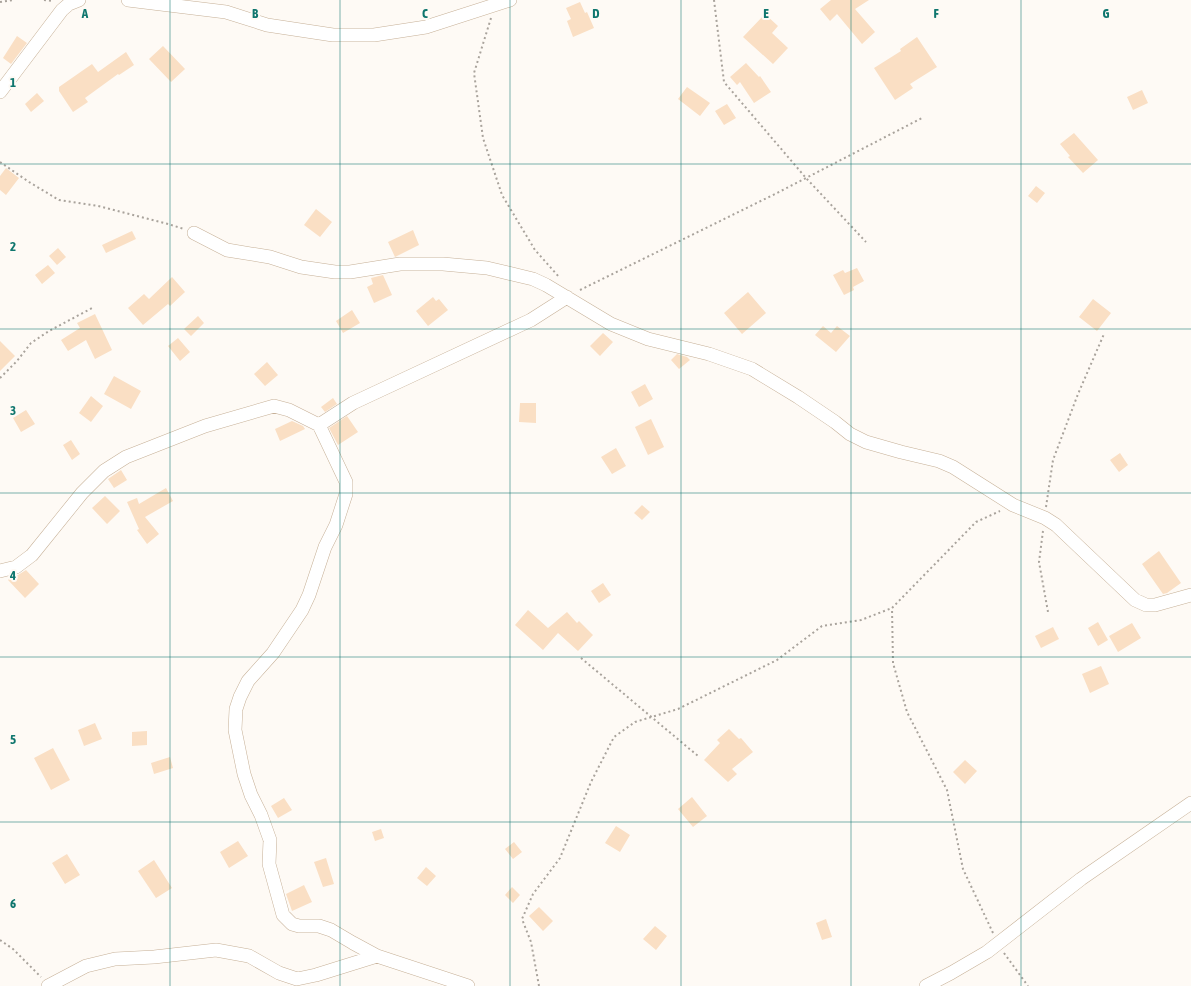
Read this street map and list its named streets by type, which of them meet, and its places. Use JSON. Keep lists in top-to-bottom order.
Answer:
{
  "grid": {
    "columns": [
      "A",
      "B",
      "C",
      "D",
      "E",
      "F",
      "G"
    ],
    "rows": [
      "1",
      "2",
      "3",
      "4",
      "5",
      "6"
    ]
  }
}
